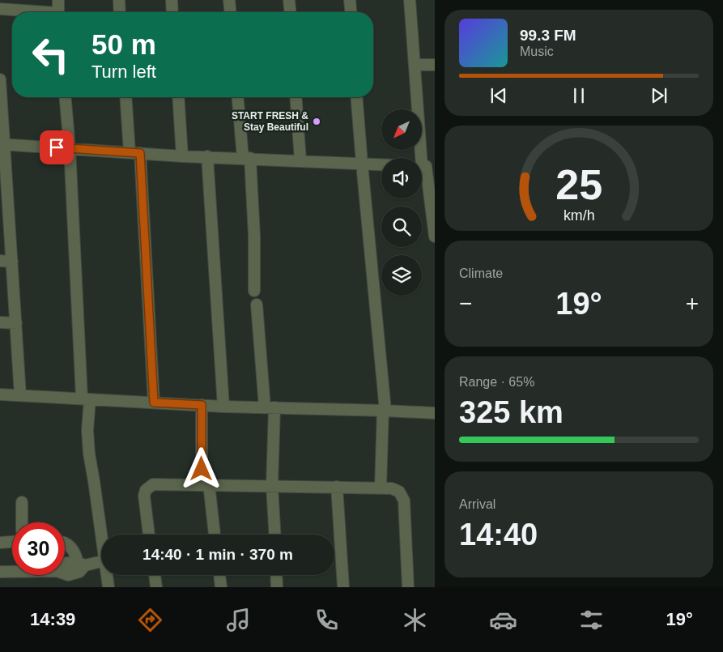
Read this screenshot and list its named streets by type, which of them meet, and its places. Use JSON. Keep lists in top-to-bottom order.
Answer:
{
  "places": ["START FRESH & Stay Beautiful"],
  "north": "bottom left",
  "page": {
    "turn": ["50 m", "Turn left"],
    "song": ["99.3 FM", "Music"],
    "tile": [
      "Climate",
      ["Range · 65%", "325 km"],
      ["Arrival", "14:40"]
    ],
    "heat": ["−", "19°", "+"],
    "limit": "30",
    "trip": "14:40 · 1 min · 370 m",
    "tabs": ["14:39", "19°"],
    "gauge": ["25", "km/h"]
  }
}
